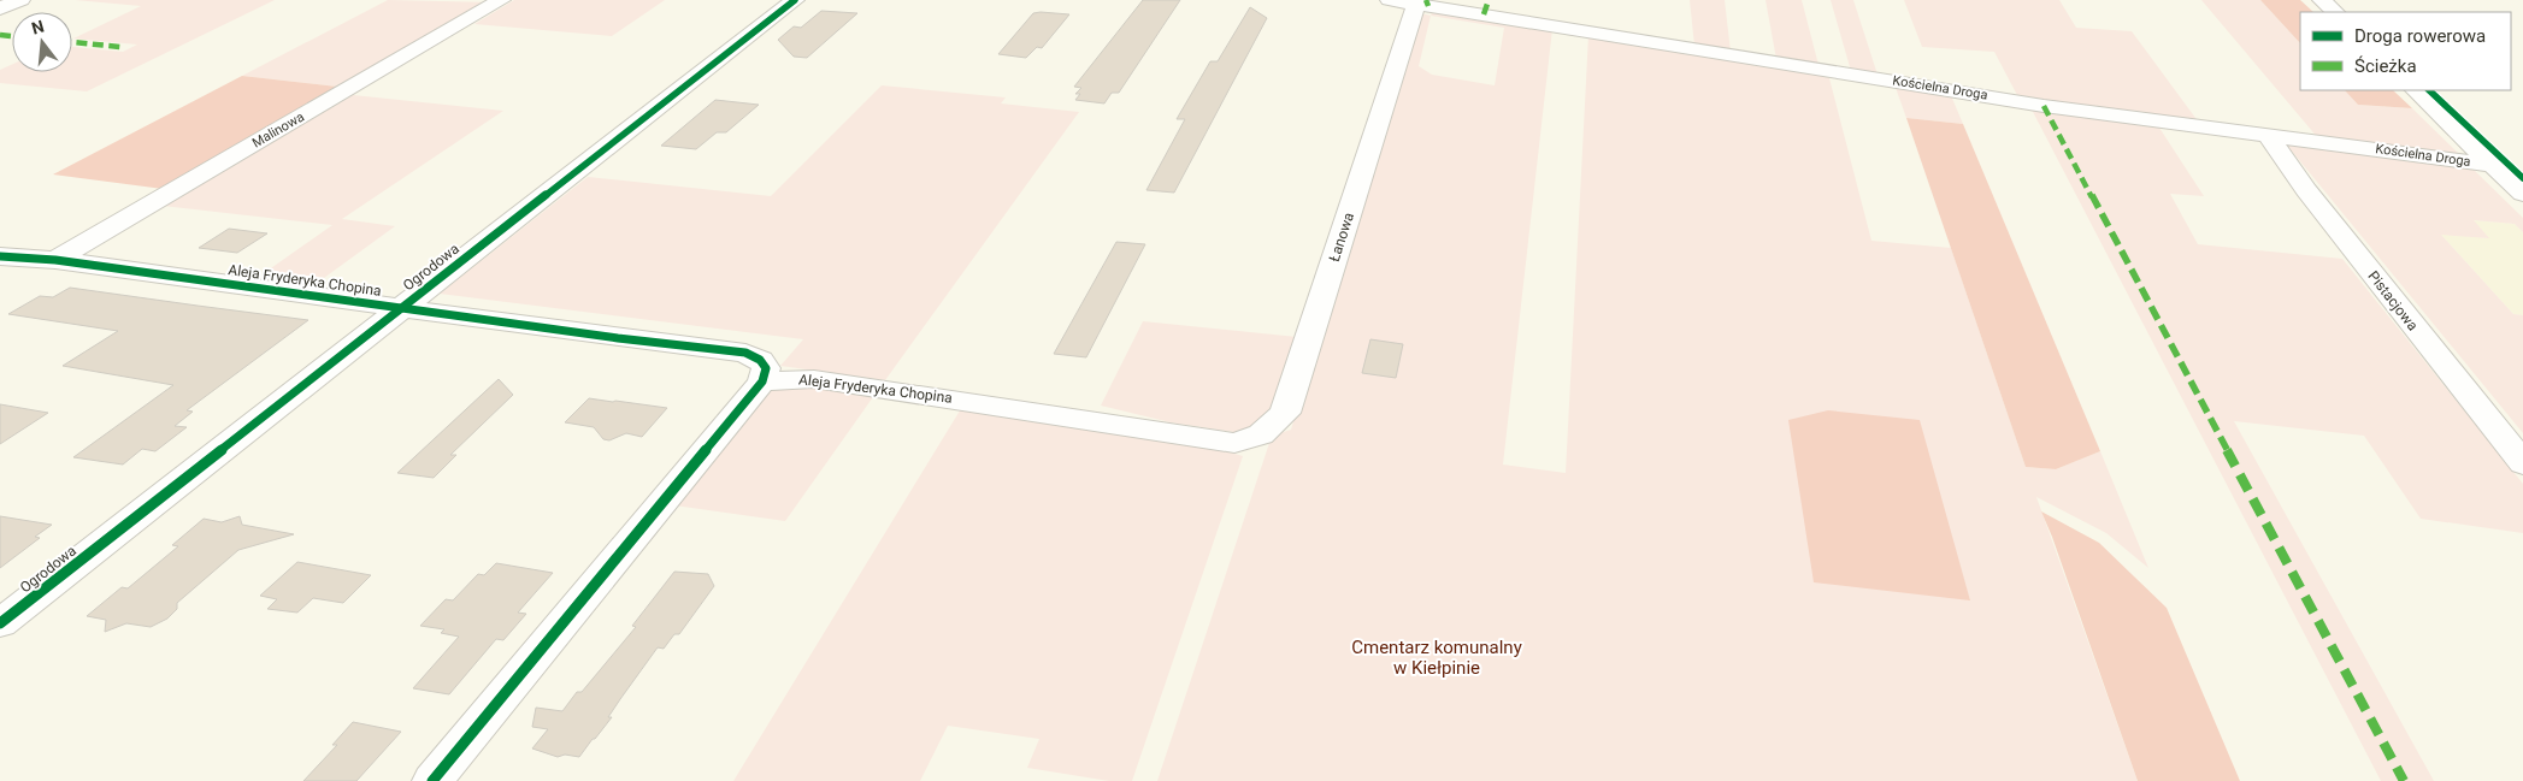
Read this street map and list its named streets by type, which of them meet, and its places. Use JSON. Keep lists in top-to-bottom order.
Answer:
{
  "streets": {
    "street": [
      "Kościelna Droga",
      "Malinowa",
      "Łanowa",
      "Ogrodowa",
      "Aleja Fryderyka Chopina",
      "Pistacjowa"
    ]
  },
  "crossings": [
    ["Kościelna Droga", "Łanowa"],
    ["Kościelna Droga", "Pistacjowa"],
    ["Malinowa", "Aleja Fryderyka Chopina"],
    ["Łanowa", "Aleja Fryderyka Chopina"],
    ["Ogrodowa", "Aleja Fryderyka Chopina"]
  ],
  "parks": ["Cmentarz komunalny w Kiełpinie"],
  "legend": ["Droga rowerowa", "Ścieżka"],
  "north": "top"
}
